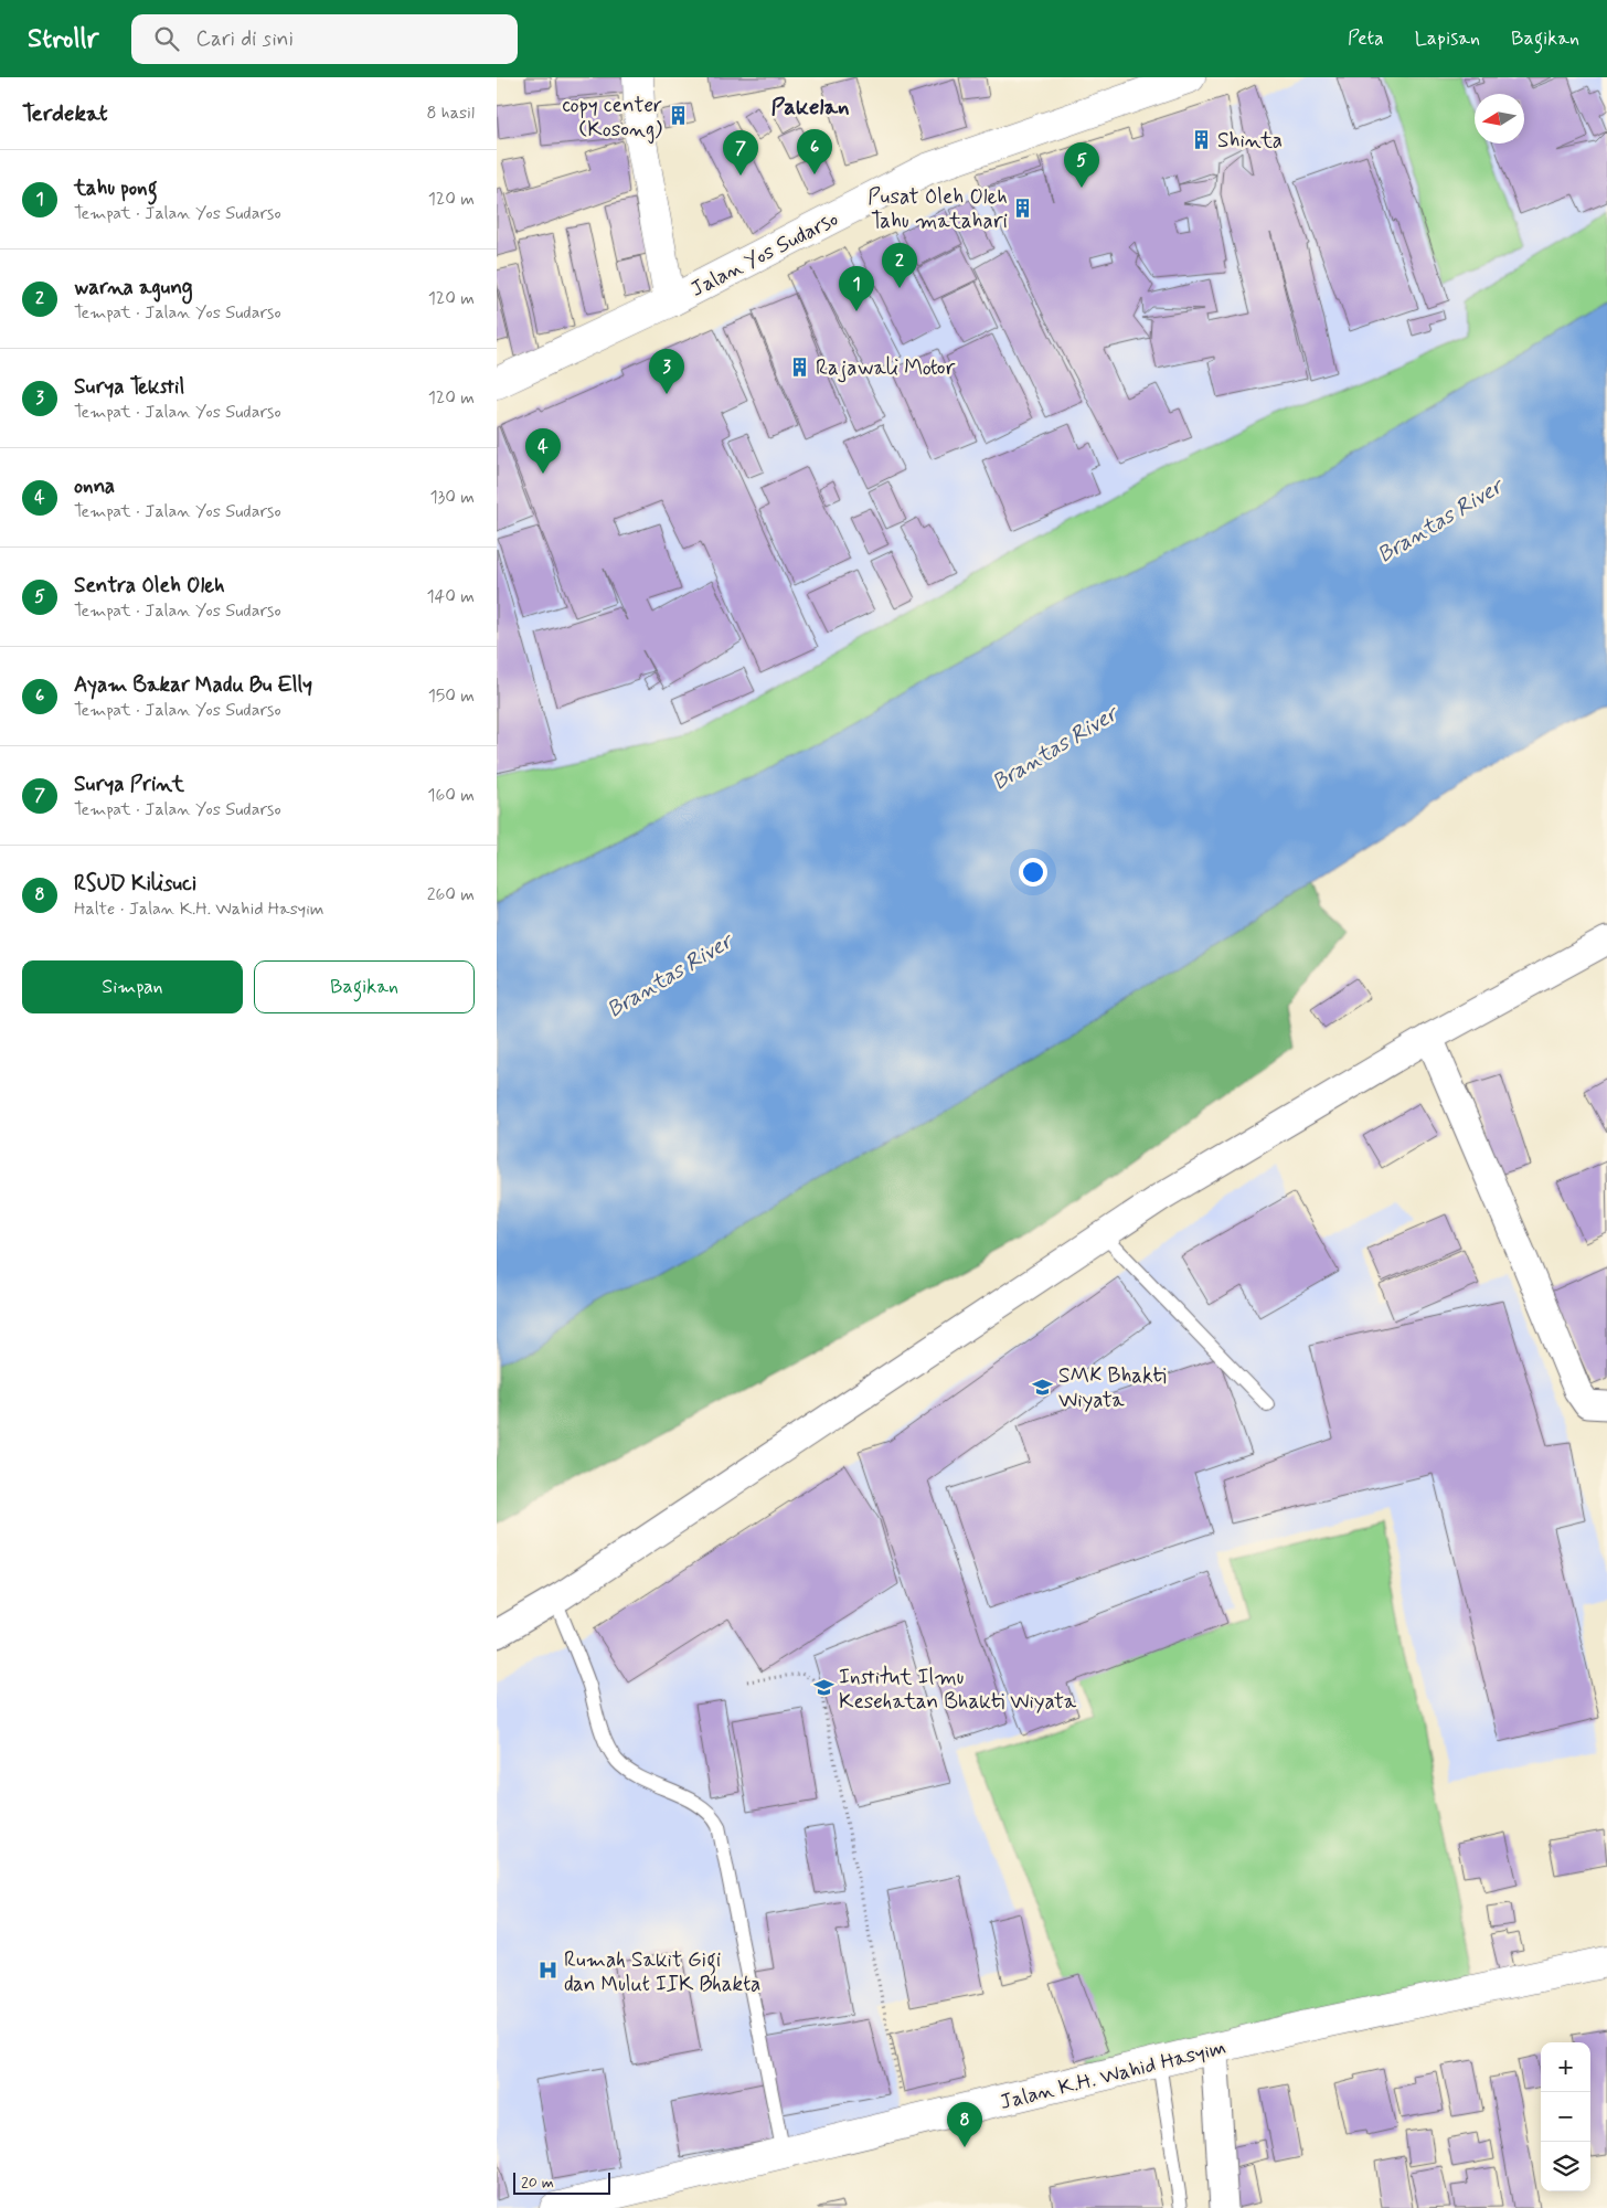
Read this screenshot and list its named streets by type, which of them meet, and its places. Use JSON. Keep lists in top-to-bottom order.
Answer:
{
  "streets": {
    "main road": ["Jalan Yos Sudarso", "Jalan K.H. Wahid Hasyim"]
  },
  "districts": ["Pakelan"],
  "water": ["Brantas River"],
  "places": {
    "building": [
      "copy center (Kosong)",
      "Shinta",
      "Pusat Oleh Oleh Tahu matahari",
      "Rajawali Motor"
    ],
    "school or university": ["SMK Bhakti Wiyata", "Institut Ilmu Kesehatan Bhakti Wiyata"],
    "hospital": ["Rumah Sakit Gigi dan Mulut IIK Bhakta"]
  },
  "scale_bar": "20 m",
  "north": "left",
  "page": {
    "header": "Strollr",
    "search": "Cari di sini",
    "nav": ["Peta", "Lapisan", "Bagikan"],
    "heading": ["Terdekat", "8 hasil"],
    "pins": [
      "6",
      "7",
      "5",
      "2",
      "1",
      "3",
      "4",
      "8"
    ],
    "list": [
      {
        "mark": "1",
        "name": "tahu pong",
        "note": "Tempat · Jalan Yos Sudarso",
        "value": "120 m"
      },
      {
        "mark": "2",
        "name": "warna agung",
        "note": "Tempat · Jalan Yos Sudarso",
        "value": "120 m"
      },
      {
        "mark": "3",
        "name": "Surya Tekstil",
        "note": "Tempat · Jalan Yos Sudarso",
        "value": "120 m"
      },
      {
        "mark": "4",
        "name": "onna",
        "note": "Tempat · Jalan Yos Sudarso",
        "value": "130 m"
      },
      {
        "mark": "5",
        "name": "Sentra Oleh Oleh",
        "note": "Tempat · Jalan Yos Sudarso",
        "value": "140 m"
      },
      {
        "mark": "6",
        "name": "Ayam Bakar Madu Bu Elly",
        "note": "Tempat · Jalan Yos Sudarso",
        "value": "150 m"
      },
      {
        "mark": "7",
        "name": "Surya Print",
        "note": "Tempat · Jalan Yos Sudarso",
        "value": "160 m"
      },
      {
        "mark": "8",
        "name": "RSUD Kilisuci",
        "note": "Halte · Jalan K.H. Wahid Hasyim",
        "value": "260 m"
      }
    ],
    "buttons": ["Simpan", "Bagikan"],
    "map_buttons": ["+", "−"],
    "scale": "20 m"
  }
}
